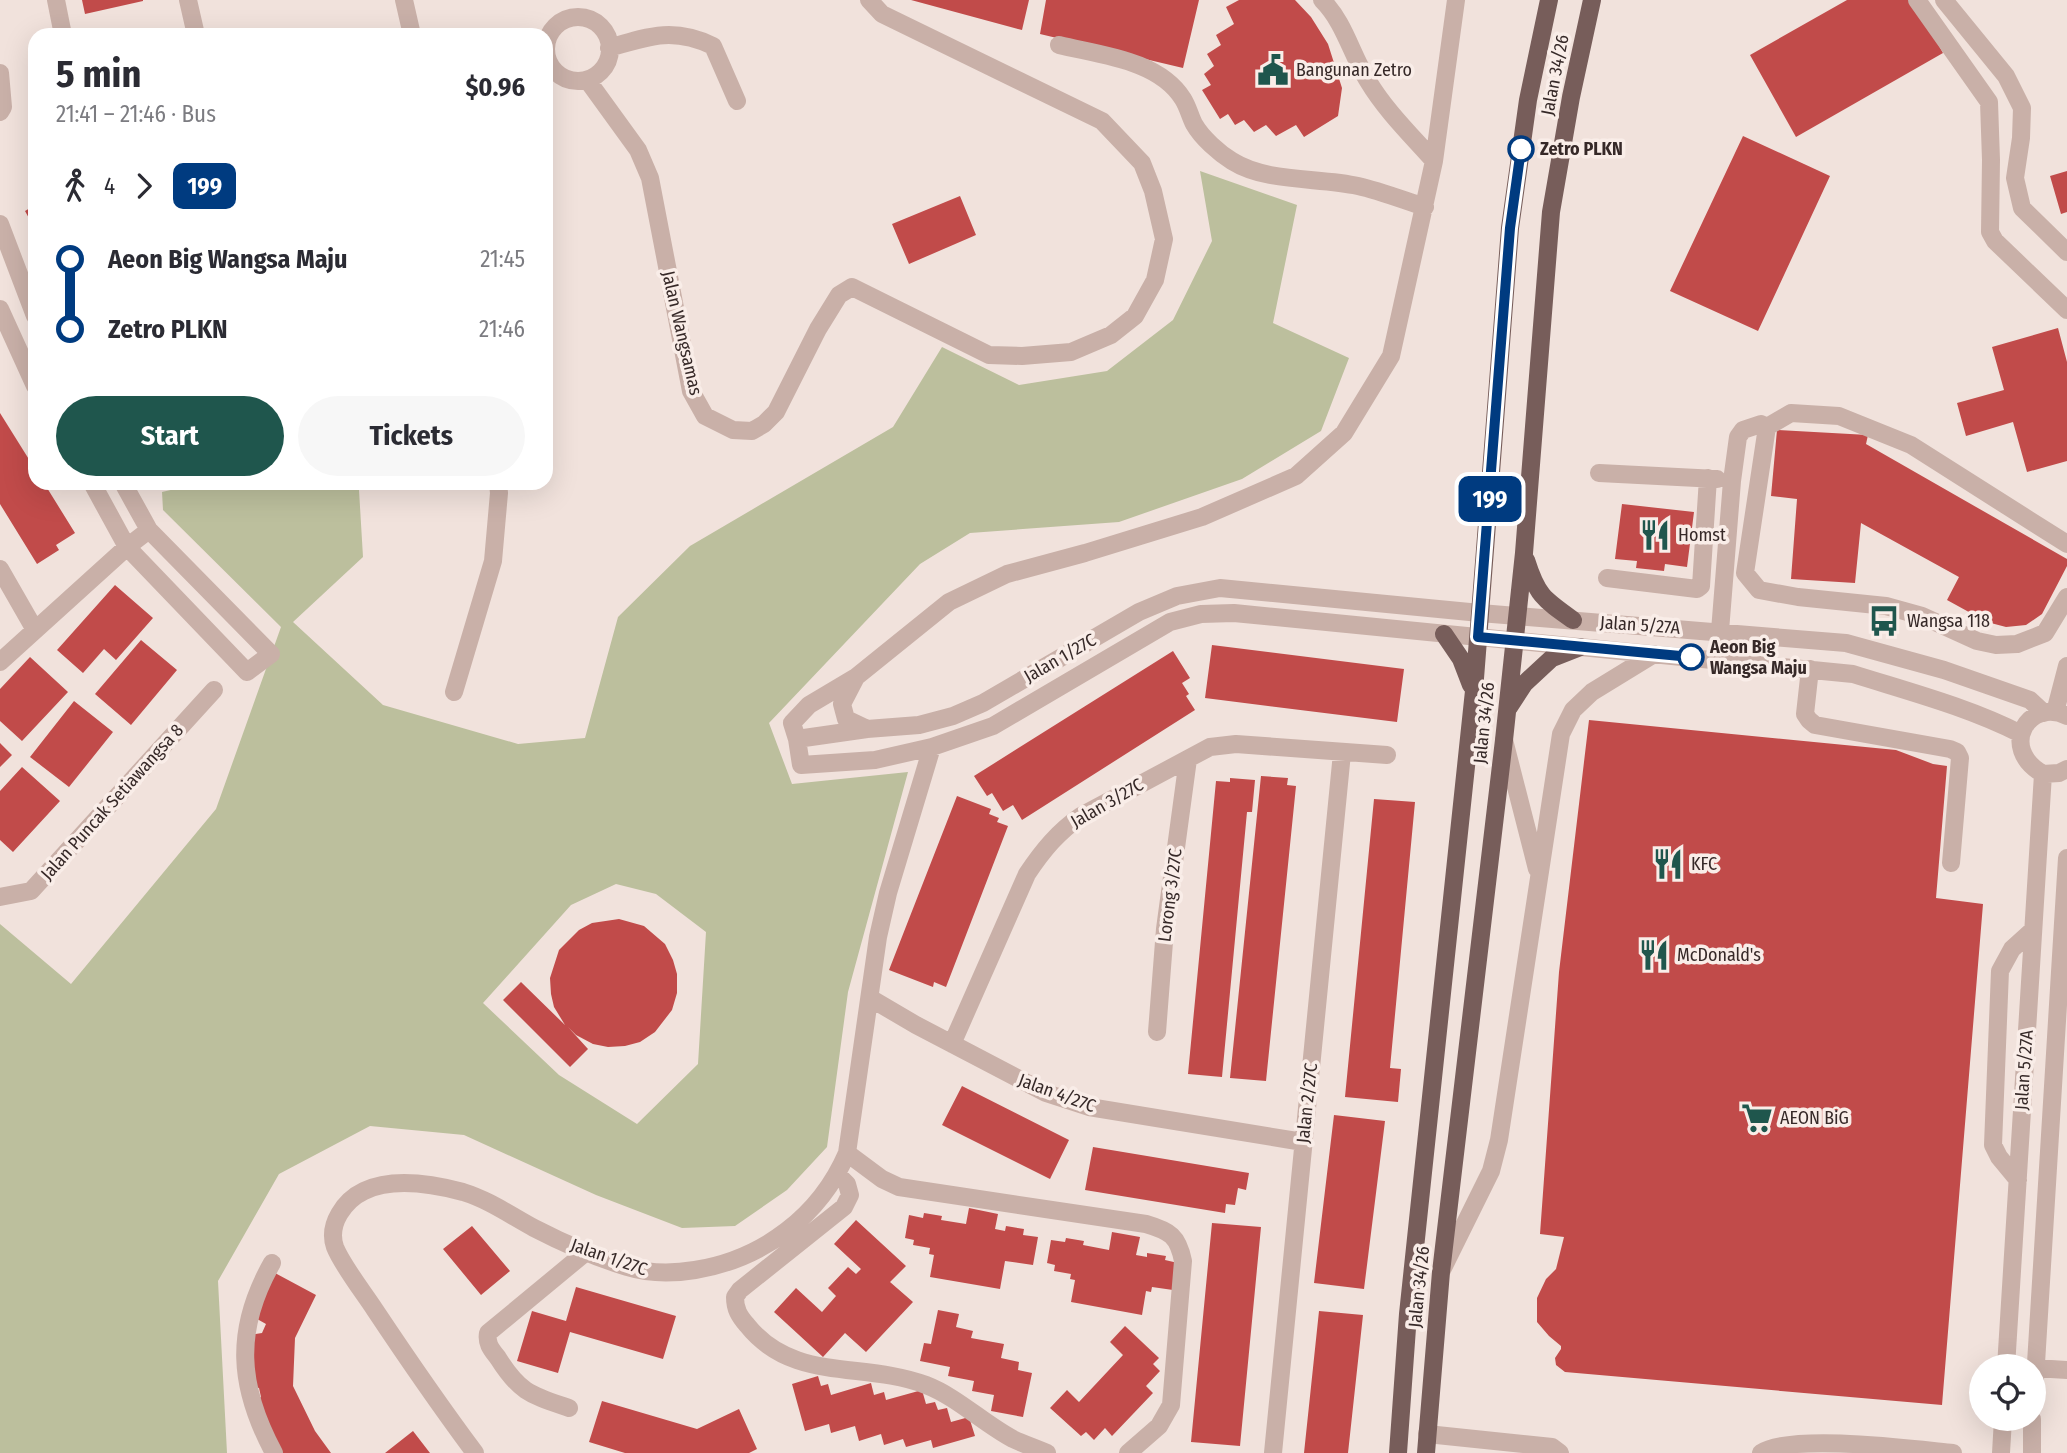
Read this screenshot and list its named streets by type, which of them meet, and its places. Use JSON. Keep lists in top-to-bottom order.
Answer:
{
  "streets": {
    "main road": ["Jalan 34/26"],
    "street": [
      "Jalan Wangsamas",
      "Jalan 5/27A",
      "Jalan 1/27C",
      "Jalan Puncak Setiawangsa 8",
      "Jalan 3/27C",
      "Lorong 3/27C",
      "Jalan 4/27C",
      "Jalan 2/27C"
    ]
  },
  "crossings": [
    ["Jalan 34/26", "Jalan 5/27A"],
    ["Jalan 34/26", "Jalan 1/27C"],
    ["Jalan 5/27A", "Jalan 1/27C"],
    ["Jalan 1/27C", "Jalan 4/27C"],
    ["Jalan 3/27C", "Lorong 3/27C"],
    ["Jalan 3/27C", "Jalan 4/27C"],
    ["Jalan 3/27C", "Jalan 2/27C"],
    ["Jalan 4/27C", "Jalan 2/27C"]
  ],
  "places": {
    "public building": ["Bangunan Zetro"],
    "other": ["Zetro PLKN", "Aeon Big Wangsa Maju"],
    "restaurant": ["Homst", "KFC", "McDonald's"],
    "bus stop": ["Wangsa 118"],
    "supermarket": ["AEON BiG"]
  },
  "lines": ["bus line 199"],
  "page": {
    "on_map": "199",
    "heading": ["5 min", "21:41 – 21:46 · Bus", "$0.96"],
    "legs": ["4", "199"],
    "list": [
      {
        "name": "Aeon Big Wangsa Maju",
        "value": "21:45"
      },
      {
        "name": "Zetro PLKN",
        "value": "21:46"
      }
    ],
    "buttons": ["Start", "Tickets"]
  }
}
